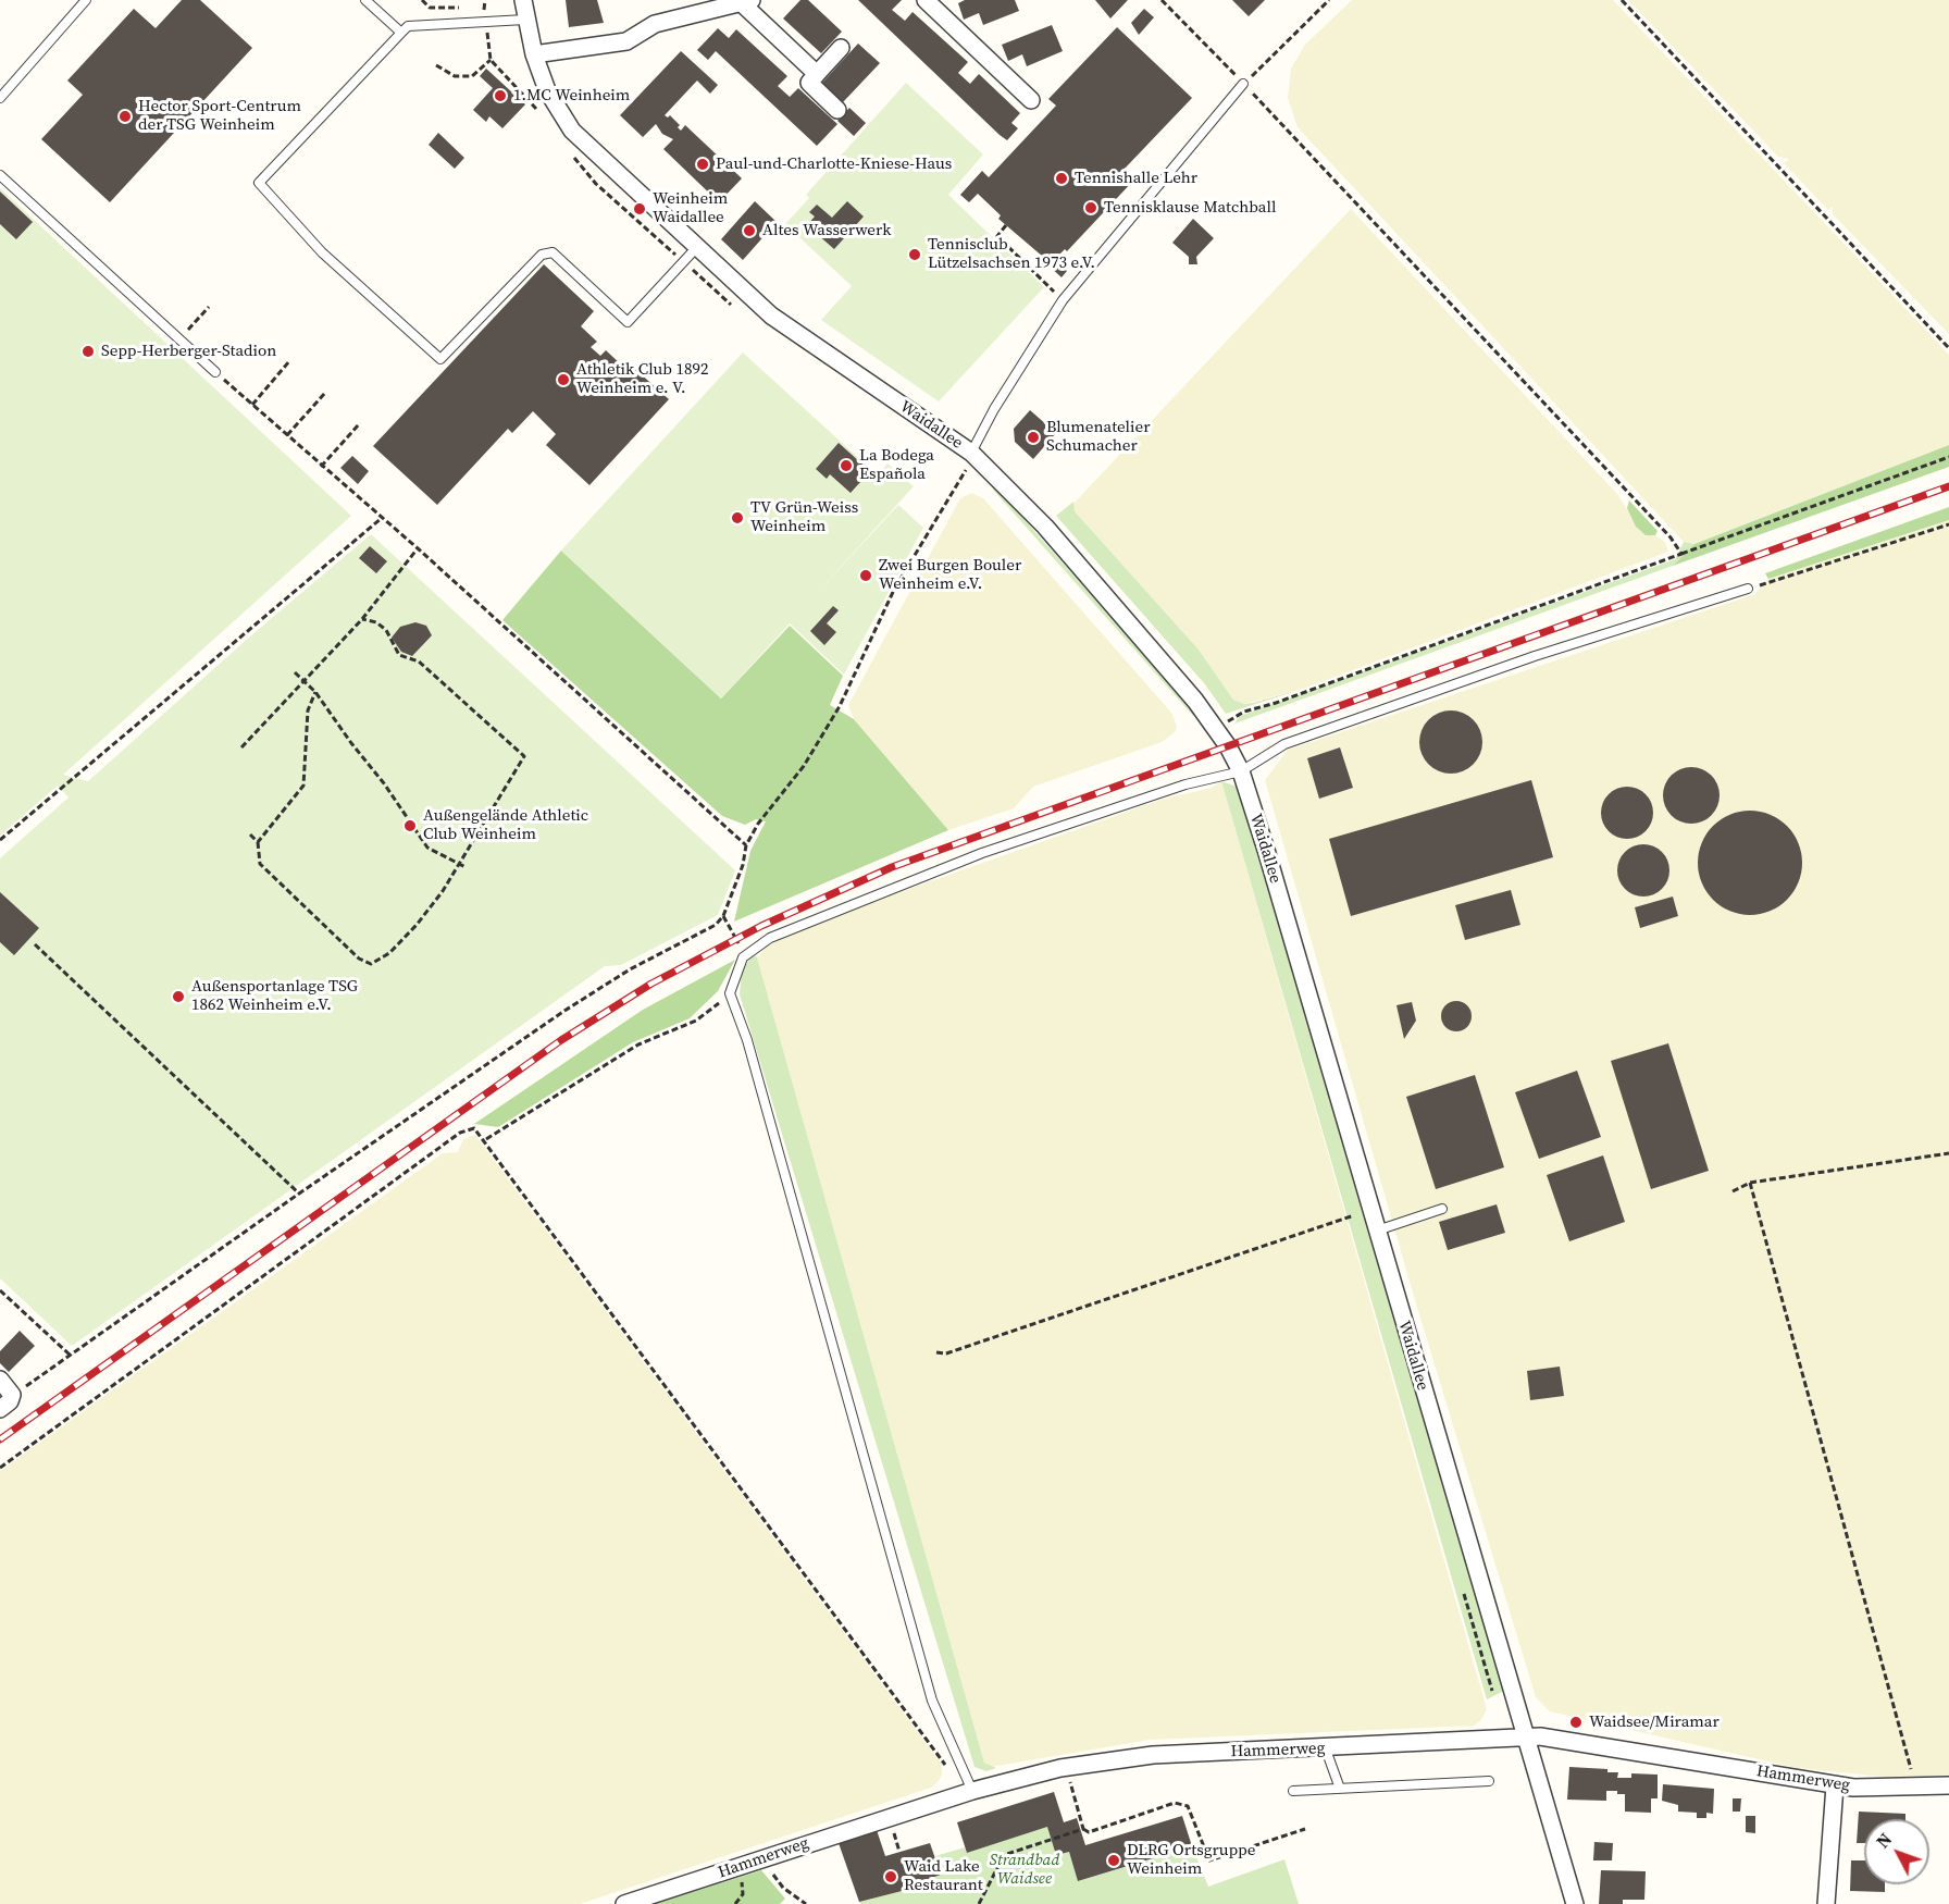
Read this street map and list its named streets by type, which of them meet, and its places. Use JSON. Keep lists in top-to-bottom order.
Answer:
{
  "streets": {
    "street": ["Waidallee", "Hammerweg"]
  },
  "crossings": [
    ["Waidallee", "Hammerweg"]
  ],
  "parks": ["Strandbad Waidsee"],
  "places": [
    "1.MC Weinheim",
    "Hector Sport-Centrum der TSG Weinheim",
    "Paul-und-Charlotte-Kniese-Haus",
    "Tennishalle Lehr",
    "Tennisklause Matchball",
    "Weinheim Waidallee",
    "Altes Wasserwerk",
    "Tennisclub Lützelsachsen 1973 e.V.",
    "Sepp-Herberger-Stadion",
    "Athletik Club 1892 Weinheim e. V.",
    "Blumenatelier Schumacher",
    "La Bodega Española",
    "TV Grün-Weiss Weinheim",
    "Zwei Burgen Bouler Weinheim e.V.",
    "Außengelände Athletic Club Weinheim",
    "Außensportanlage TSG 1862 Weinheim e.V.",
    "Waidsee/Miramar",
    "DLRG Ortsgruppe Weinheim",
    "Waid Lake Restaurant"
  ],
  "north": "top left"
}
